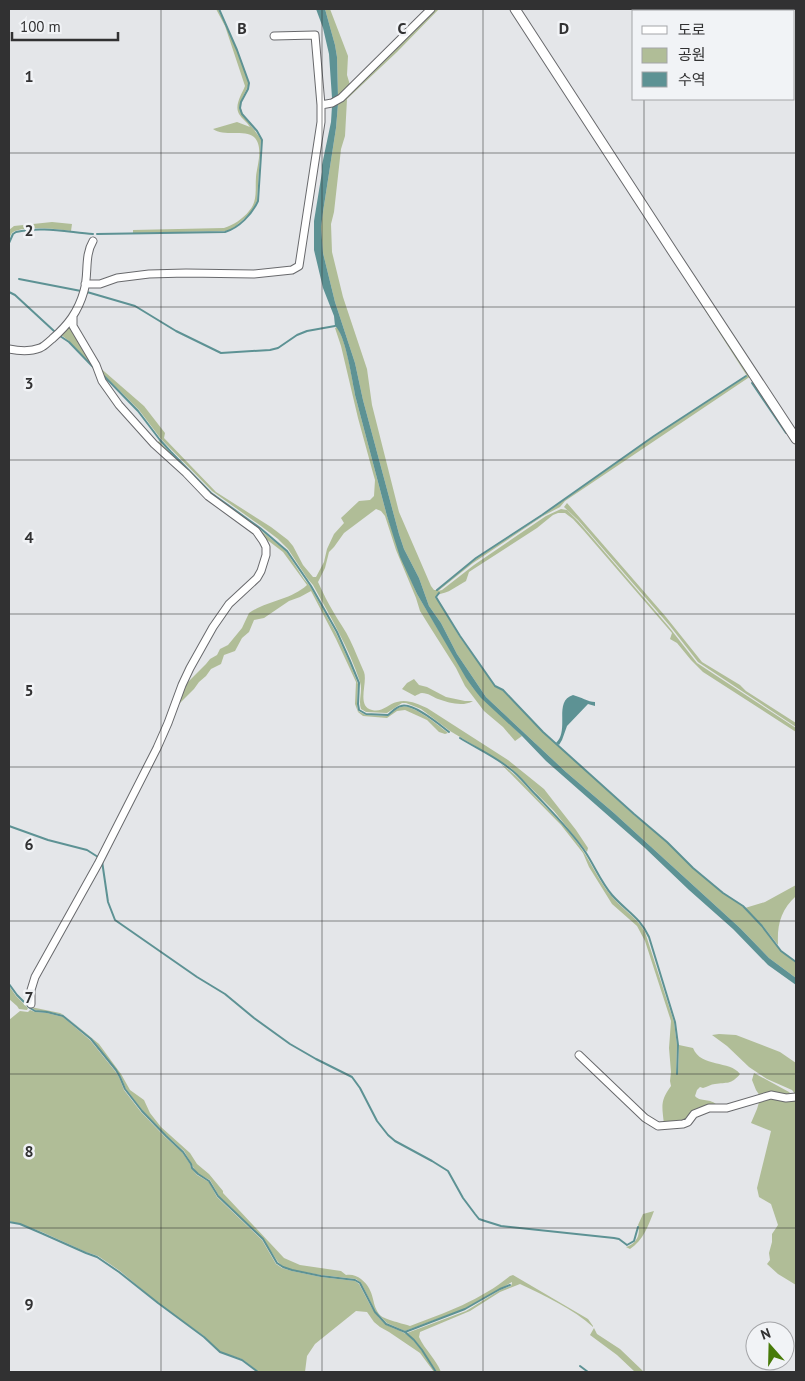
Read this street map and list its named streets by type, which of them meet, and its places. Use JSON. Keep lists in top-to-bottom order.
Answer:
{
  "legend": ["도로", "공원", "수역"],
  "scale_bar": "100 m",
  "north": "top",
  "grid": {
    "columns": ["B", "C", "D"],
    "rows": [
      "1",
      "2",
      "3",
      "4",
      "5",
      "6",
      "7",
      "8",
      "9"
    ]
  }
}
